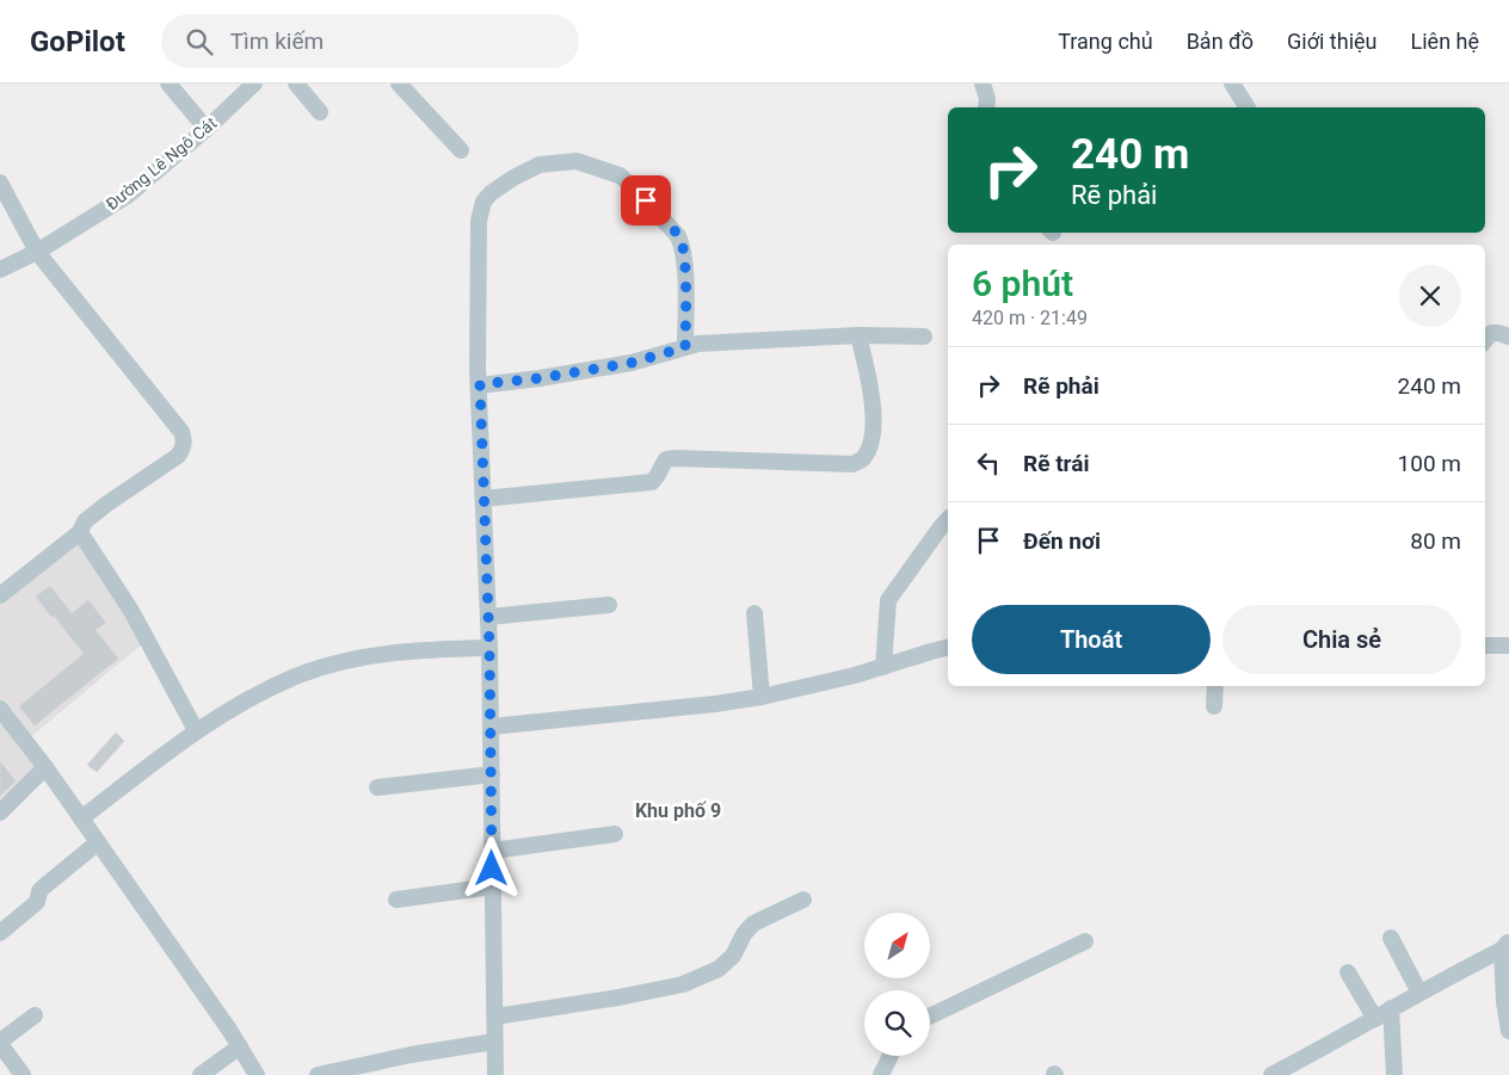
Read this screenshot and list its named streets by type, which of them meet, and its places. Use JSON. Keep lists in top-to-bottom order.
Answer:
{
  "streets": {
    "street": ["Đường Lê Ngô Cát"]
  },
  "districts": ["Khu phố 9"],
  "north": "top right",
  "page": {
    "header": "GoPilot",
    "search": "Tìm kiếm",
    "nav": [
      "Trang chủ",
      "Bản đồ",
      "Giới thiệu",
      "Liên hệ"
    ],
    "turn": ["240 m", "Rẽ phải"],
    "heading": ["6 phút", "420 m · 21:49"],
    "list": [
      {
        "name": "Rẽ phải",
        "value": "240 m"
      },
      {
        "name": "Rẽ trái",
        "value": "100 m"
      },
      {
        "name": "Đến nơi",
        "value": "80 m"
      }
    ],
    "buttons": ["Thoát", "Chia sẻ"]
  }
}
